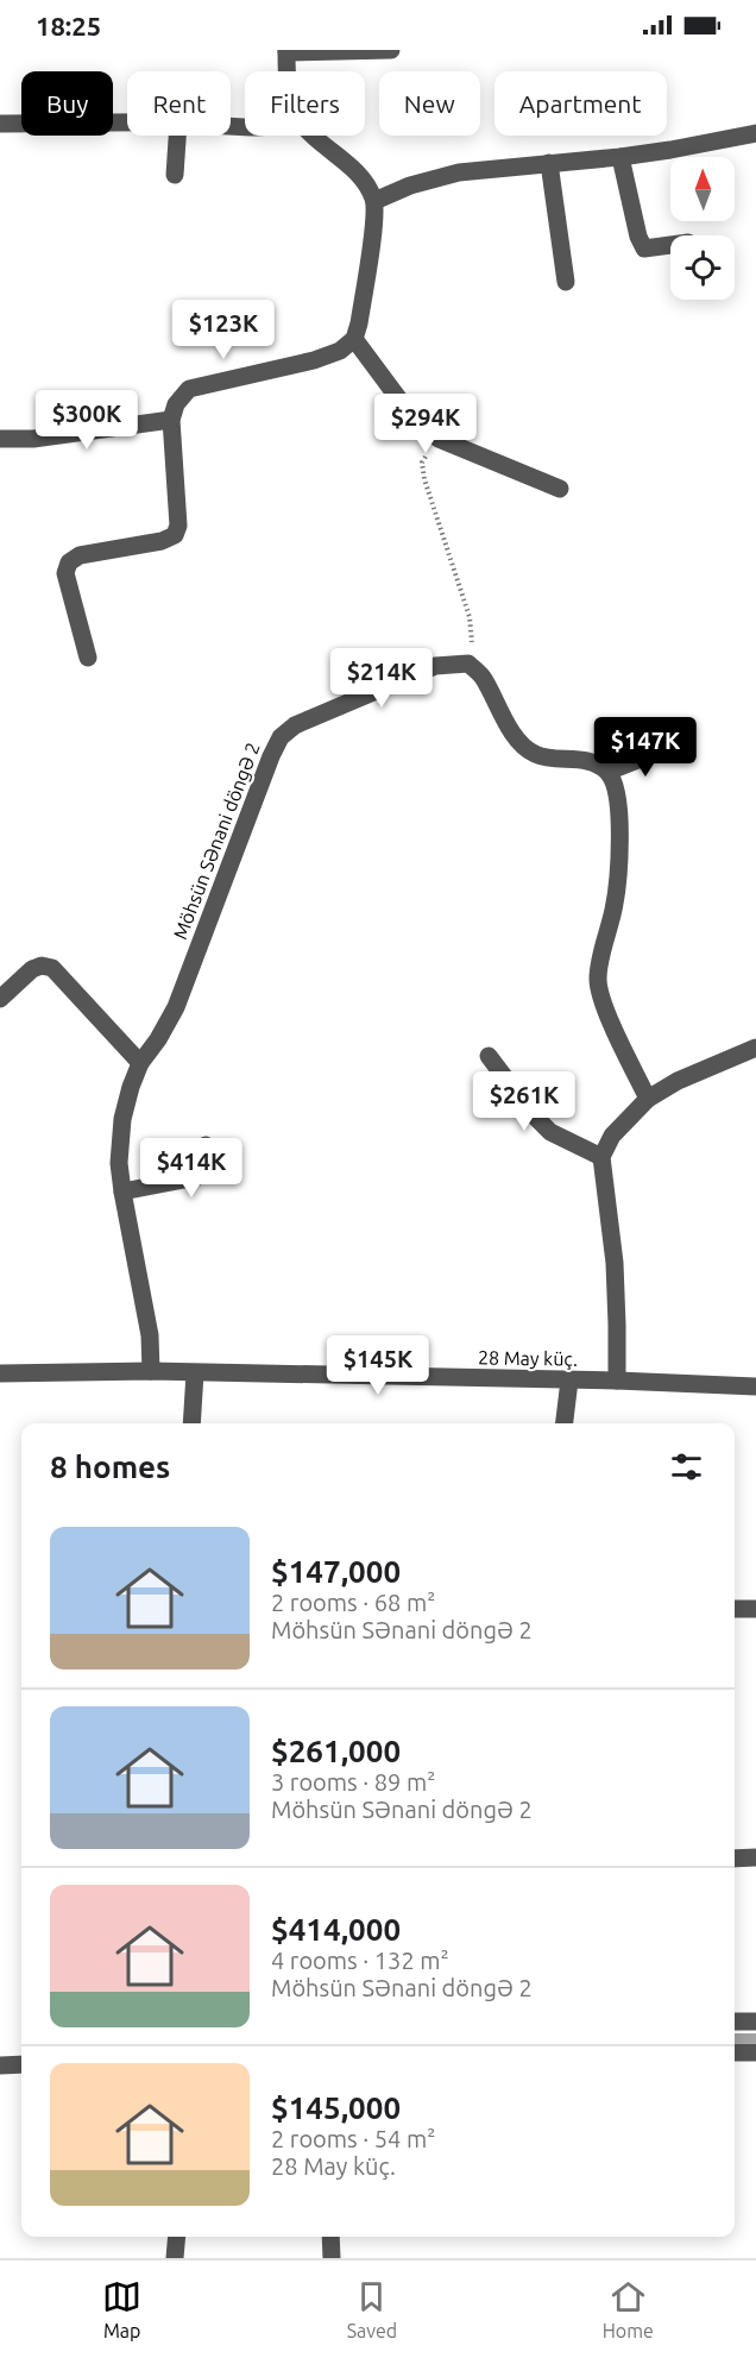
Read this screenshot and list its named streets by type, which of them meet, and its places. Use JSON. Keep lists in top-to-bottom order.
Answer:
{
  "streets": {
    "street": ["Möhsün Sənani döngə 2", "28 May küç."]
  },
  "crossings": [
    ["Möhsün Sənani döngə 2", "28 May küç."]
  ],
  "north": "top",
  "page": {
    "status": "18:25",
    "chip": [
      "Buy",
      "Rent",
      "Filters",
      "New",
      "Apartment"
    ],
    "price": [
      "$123K",
      "$300K",
      "$294K",
      "$214K",
      "$147K",
      "$261K",
      "$414K",
      "$145K"
    ],
    "heading": "8 homes",
    "list": [
      {
        "name": "$147,000",
        "note": "2 rooms · 68 m² · Möhsün Sənani döngə 2"
      },
      {
        "name": "$261,000",
        "note": "3 rooms · 89 m² · Möhsün Sənani döngə 2"
      },
      {
        "name": "$414,000",
        "note": "4 rooms · 132 m² · Möhsün Sənani döngə 2"
      },
      {
        "name": "$145,000",
        "note": "2 rooms · 54 m² · 28 May küç."
      }
    ],
    "tabs": ["Map", "Saved", "Home"]
  }
}
